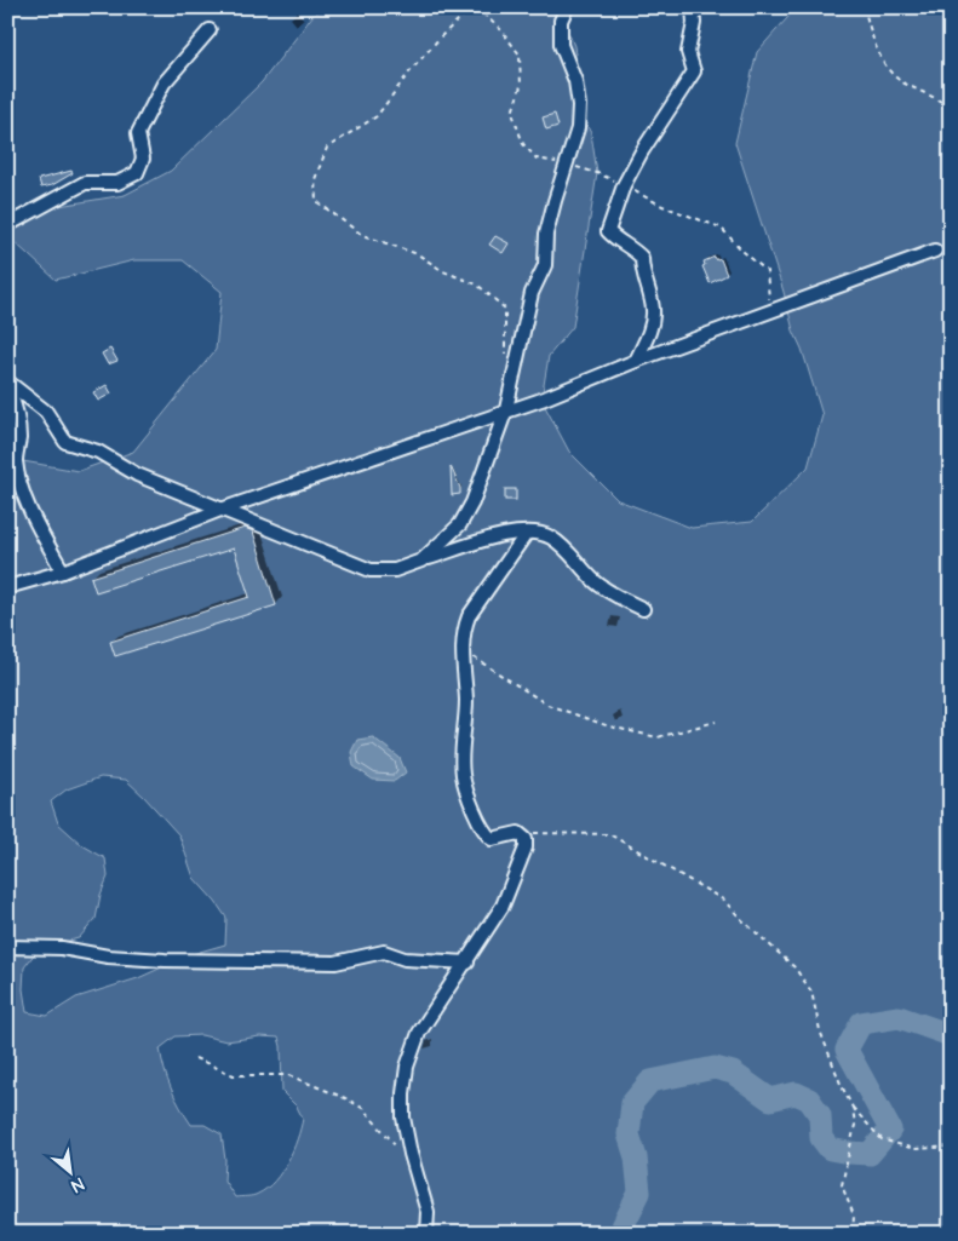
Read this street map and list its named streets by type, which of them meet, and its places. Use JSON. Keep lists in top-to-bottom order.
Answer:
{
  "north": "bottom right"
}
